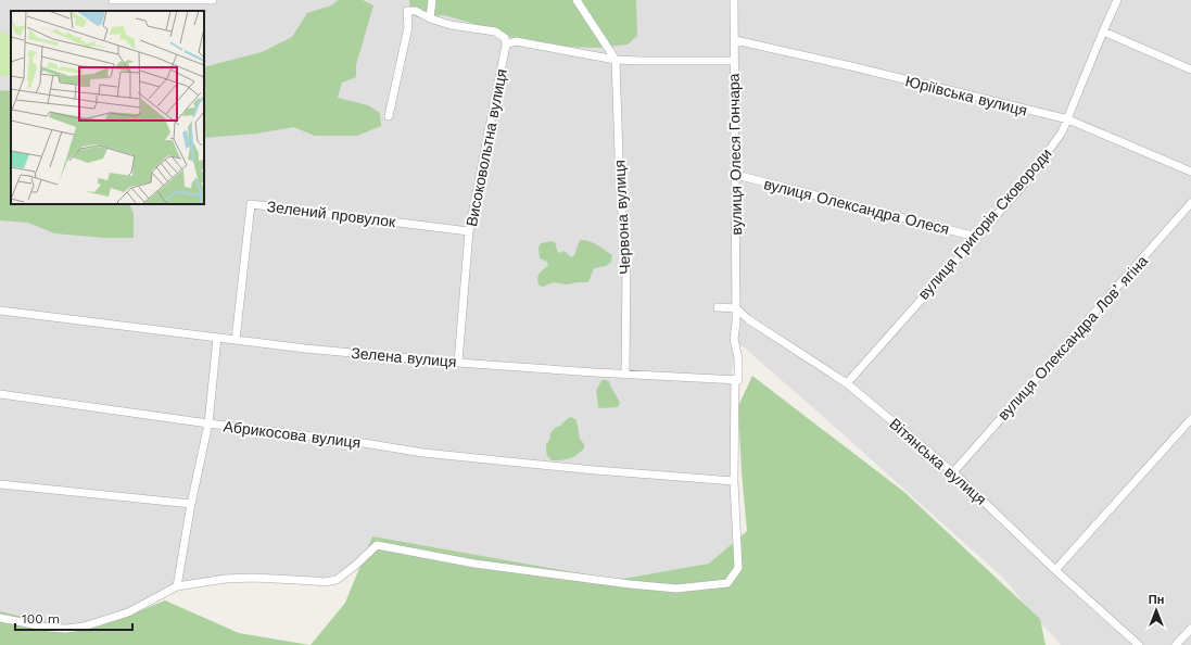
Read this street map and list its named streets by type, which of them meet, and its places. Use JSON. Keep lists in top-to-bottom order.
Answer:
{
  "streets": {
    "street": [
      "Юріївська вулиця",
      "Високовольтна вулиця",
      "вулиця Олеся Гончара",
      "вулиця Олександра Олеся",
      "Зелений провулок",
      "Червона вулиця",
      "вулиця Григорія Сковороди",
      "вулиця Олександра Ловʼягіна",
      "Зелена вулиця",
      "Абрикосова вулиця",
      "Вітянська вулиця"
    ]
  },
  "crossings": [
    ["Юріївська вулиця", "вулиця Олеся Гончара"],
    ["Юріївська вулиця", "вулиця Григорія Сковороди"],
    ["Високовольтна вулиця", "Зелений провулок"],
    ["Високовольтна вулиця", "Зелена вулиця"],
    ["вулиця Олеся Гончара", "вулиця Олександра Олеся"],
    ["вулиця Олеся Гончара", "Вітянська вулиця"],
    ["вулиця Олександра Олеся", "вулиця Григорія Сковороди"],
    ["Зелений провулок", "Зелена вулиця"],
    ["Червона вулиця", "Зелена вулиця"],
    ["вулиця Григорія Сковороди", "Вітянська вулиця"],
    ["вулиця Олександра Ловʼягіна", "Вітянська вулиця"]
  ],
  "scale_bar": "100 m",
  "north": "top"
}
